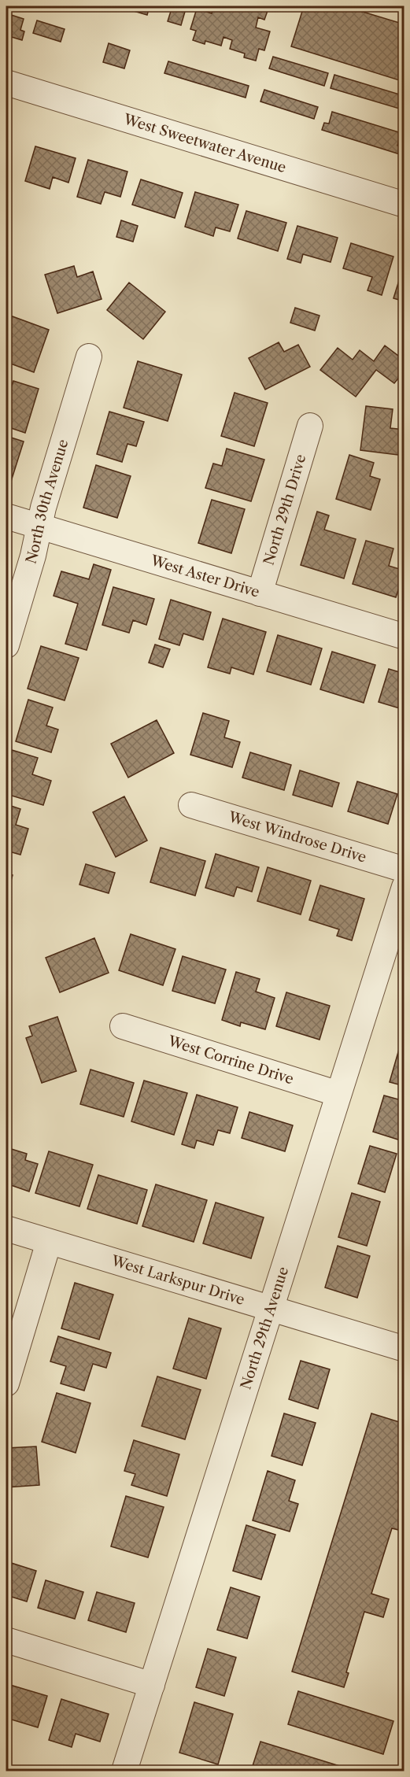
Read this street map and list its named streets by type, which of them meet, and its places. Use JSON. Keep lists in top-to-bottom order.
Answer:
{
  "streets": {
    "street": [
      "West Sweetwater Avenue",
      "North 30th Avenue",
      "North 29th Drive",
      "West Aster Drive",
      "West Windrose Drive",
      "West Corrine Drive",
      "West Larkspur Drive",
      "North 29th Avenue"
    ]
  },
  "crossings": [
    ["North 30th Avenue", "West Aster Drive"],
    ["North 29th Drive", "West Aster Drive"],
    ["West Corrine Drive", "North 29th Avenue"],
    ["West Larkspur Drive", "North 29th Avenue"]
  ]
}
